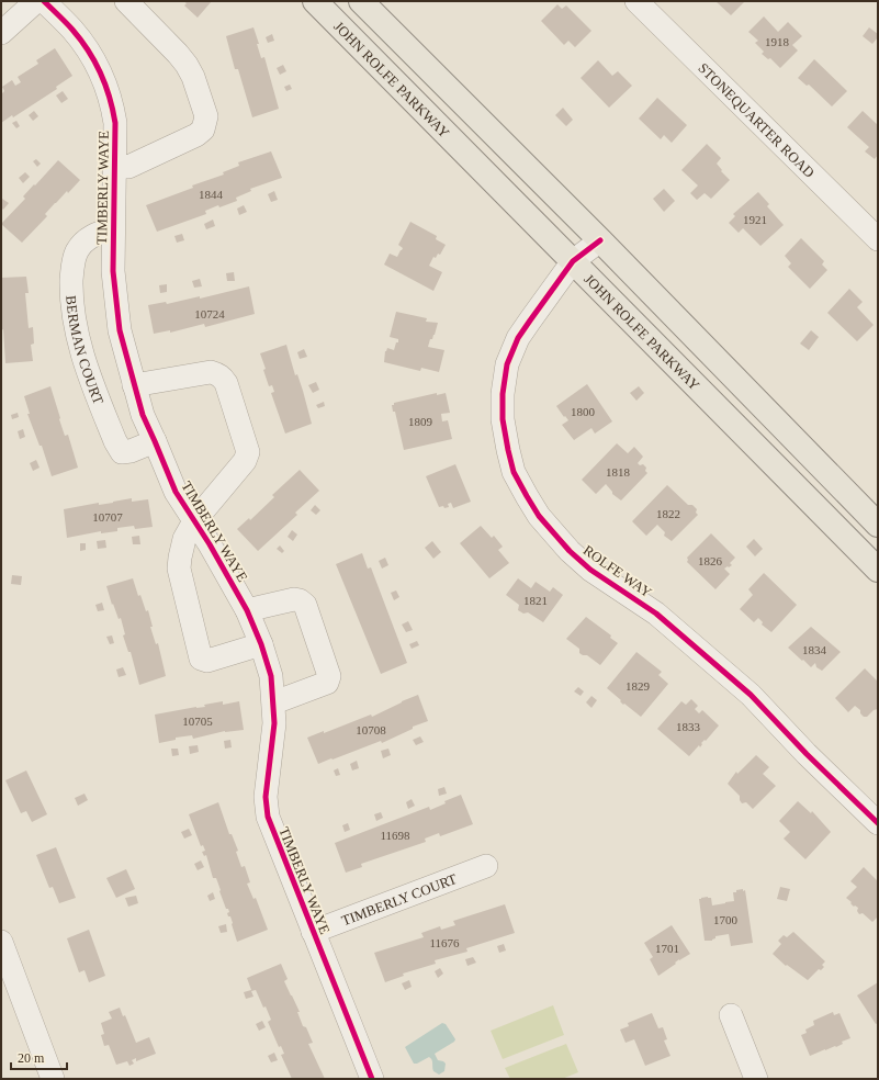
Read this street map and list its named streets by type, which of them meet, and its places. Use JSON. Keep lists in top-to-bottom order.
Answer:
{
  "streets": {
    "main road": ["JOHN ROLFE PARKWAY"],
    "street": [
      "STONEQUARTER ROAD",
      "TIMBERLY WAYE",
      "BERMAN COURT",
      "ROLFE WAY",
      "TIMBERLY COURT"
    ]
  },
  "crossings": [
    ["JOHN ROLFE PARKWAY", "ROLFE WAY"],
    ["TIMBERLY WAYE", "BERMAN COURT"],
    ["TIMBERLY WAYE", "TIMBERLY COURT"]
  ],
  "house_numbers": [
    "1918",
    "1844",
    "1921",
    "10724",
    "1800",
    "1809",
    "1818",
    "1822",
    "10707",
    "1826",
    "1821",
    "1834",
    "1829",
    "10705",
    "1833",
    "10708",
    "11698",
    "1700",
    "11676",
    "1701"
  ],
  "scale_bar": "20 m"
}
